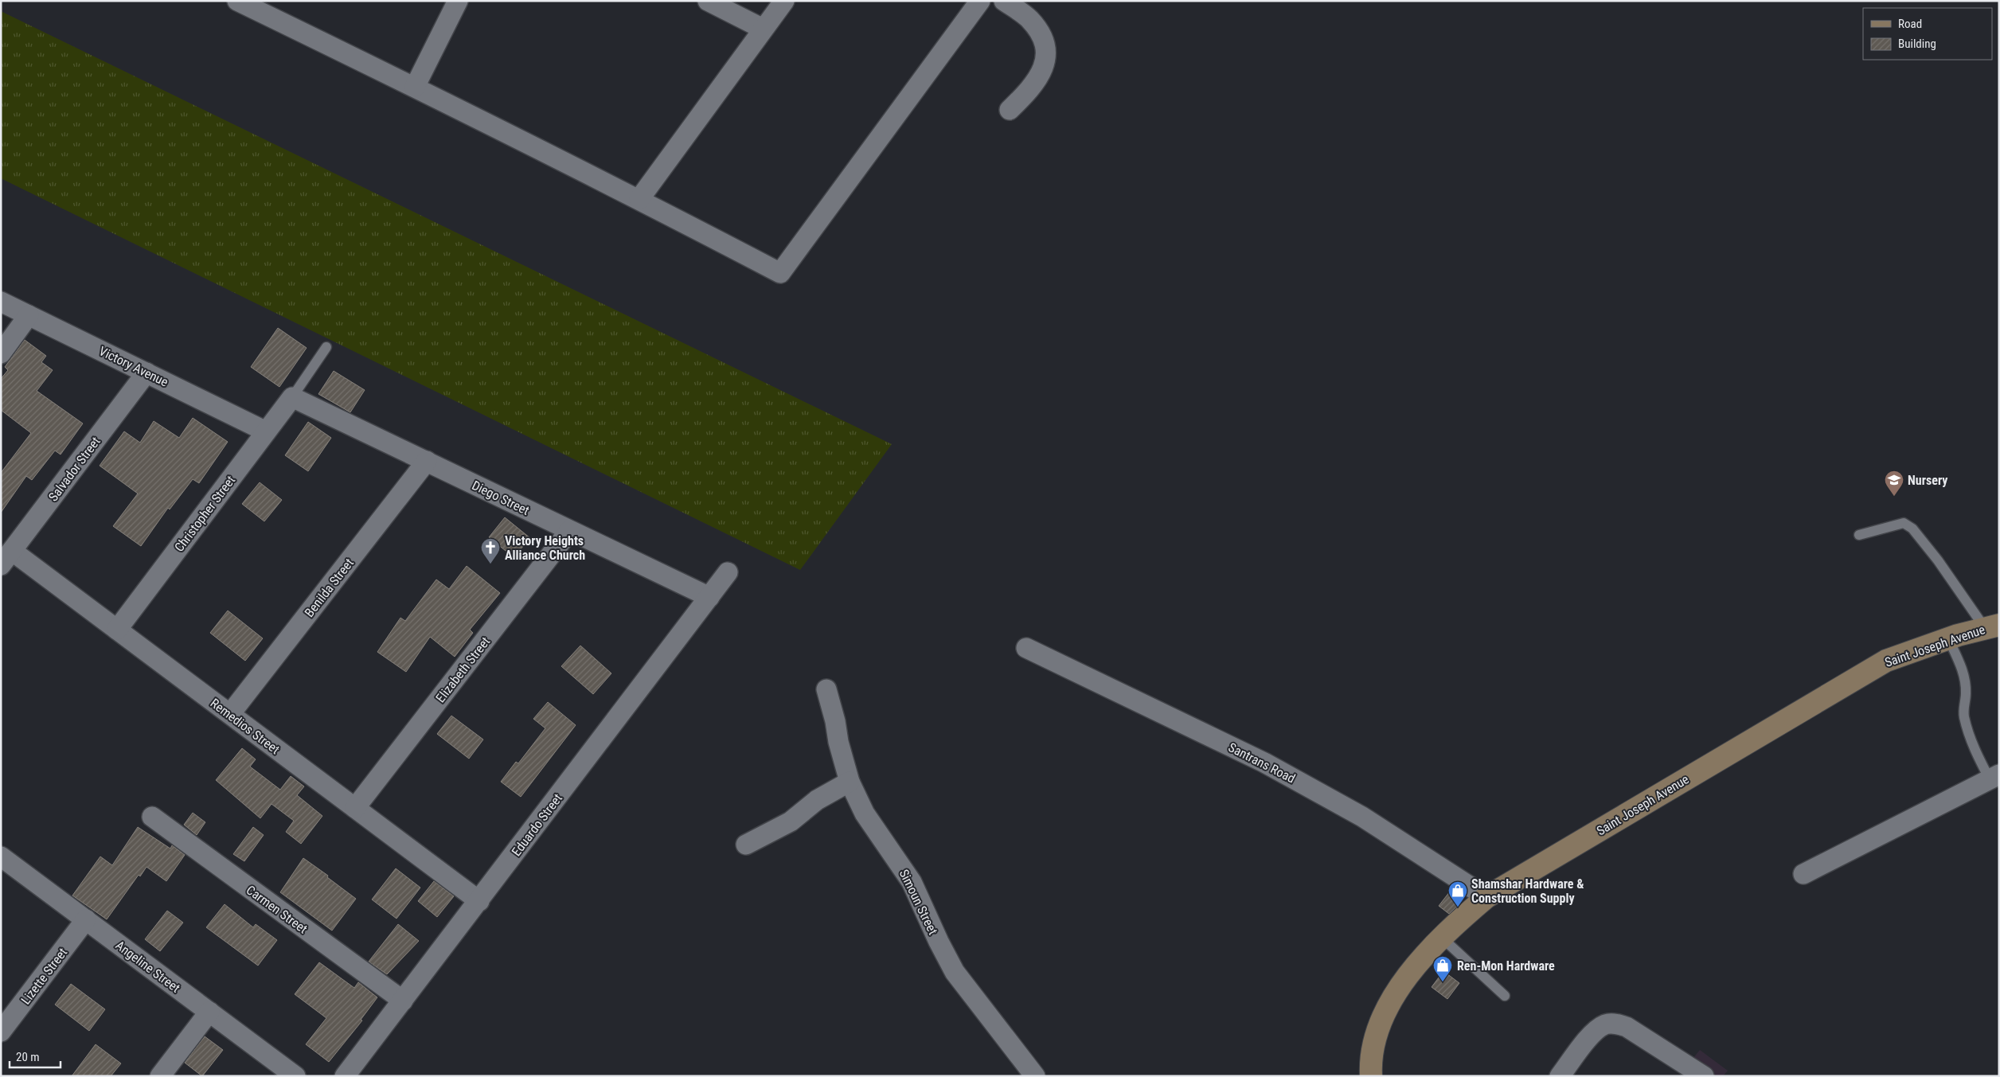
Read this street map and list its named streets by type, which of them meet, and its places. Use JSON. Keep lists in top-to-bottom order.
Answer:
{
  "streets": {
    "main road": ["Saint Joseph Avenue"],
    "street": [
      "Victory Avenue",
      "Salvador Street",
      "Diego Street",
      "Christopher Street",
      "Benilda Street",
      "Elizabeth Street",
      "Remedios Street",
      "Santrans Road",
      "Eduardo Street",
      "Simoun Street",
      "Carmen Street",
      "Angeline Street",
      "Lizette Street"
    ]
  },
  "crossings": [
    ["Victory Avenue", "Salvador Street"],
    ["Victory Avenue", "Christopher Street"],
    ["Salvador Street", "Remedios Street"],
    ["Diego Street", "Christopher Street"],
    ["Diego Street", "Benilda Street"],
    ["Diego Street", "Elizabeth Street"],
    ["Diego Street", "Eduardo Street"],
    ["Christopher Street", "Remedios Street"],
    ["Benilda Street", "Remedios Street"],
    ["Saint Joseph Avenue", "Santrans Road"],
    ["Elizabeth Street", "Remedios Street"],
    ["Remedios Street", "Eduardo Street"],
    ["Eduardo Street", "Carmen Street"],
    ["Angeline Street", "Lizette Street"]
  ],
  "places": {
    "school or university": ["Nursery"],
    "church": ["Victory Heights Alliance Church"],
    "shop": ["Shamshar Hardware & Construction Supply", "Ren-Mon Hardware"]
  },
  "legend": ["Road", "Building"],
  "scale_bar": "20 m"
}
